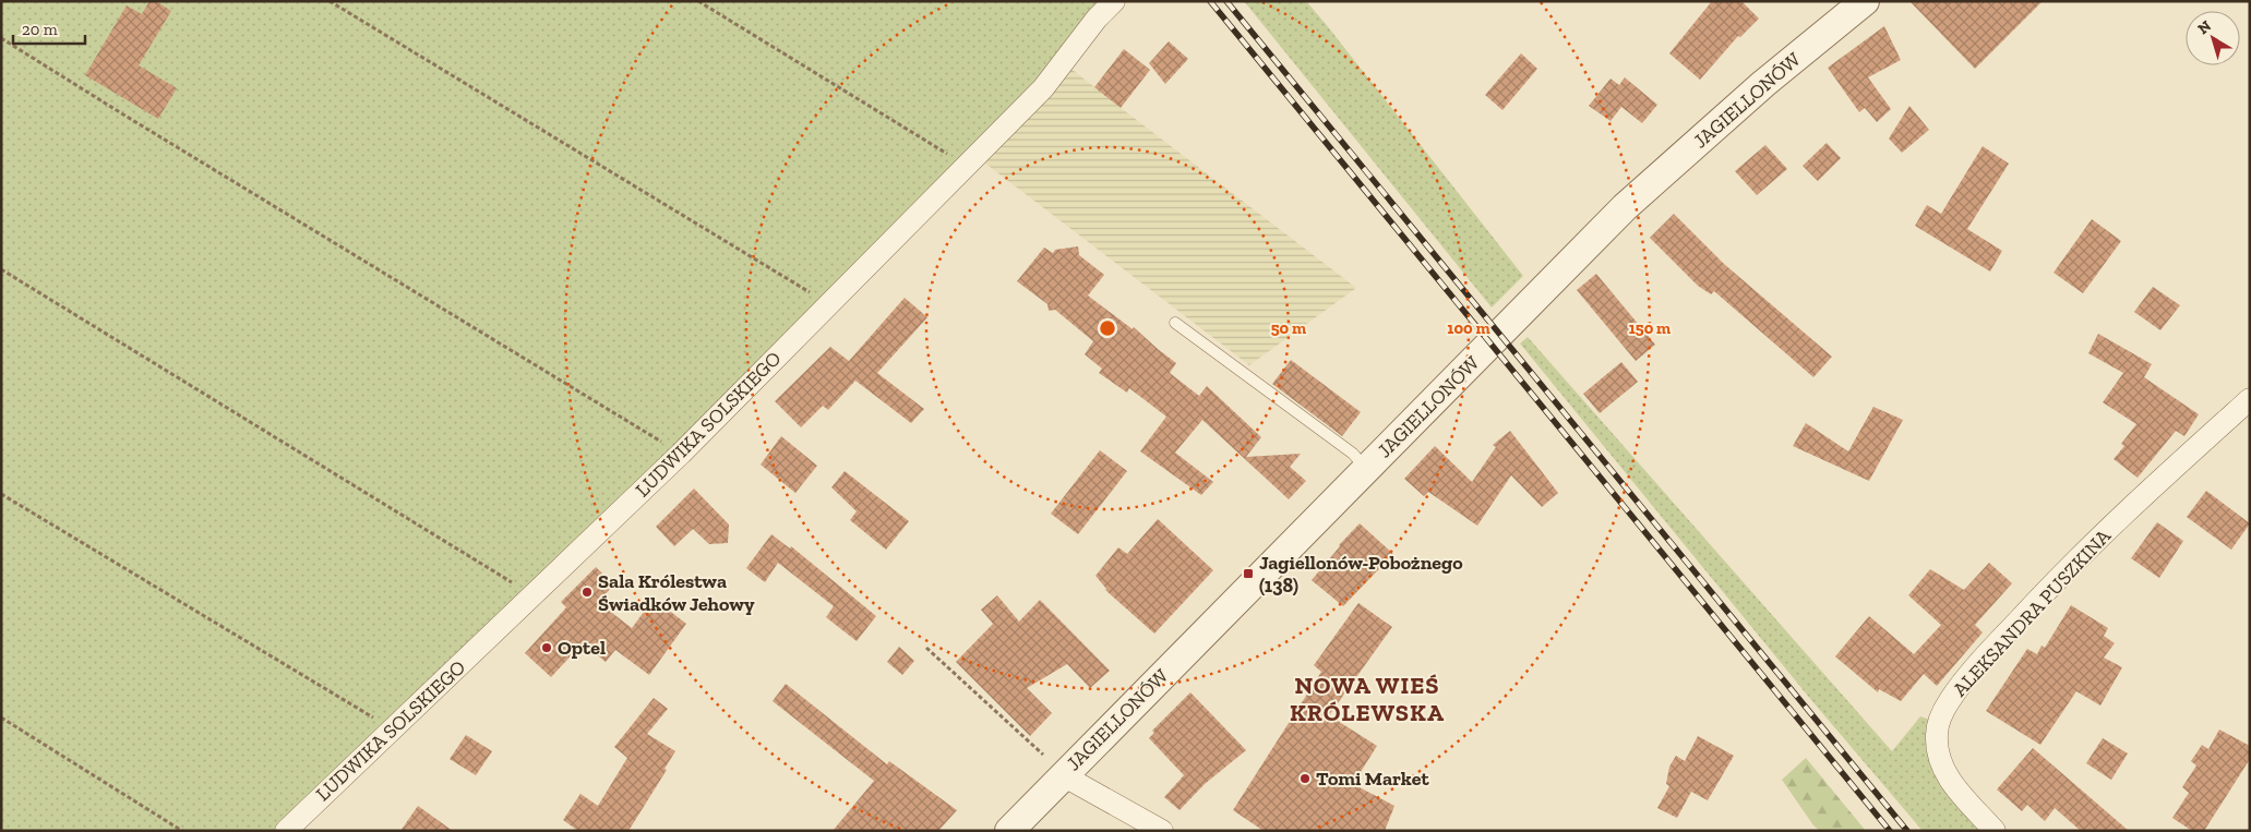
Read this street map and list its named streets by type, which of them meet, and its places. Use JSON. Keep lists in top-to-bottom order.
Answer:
{
  "streets": {
    "street": ["JAGIELLONÓW", "LUDWIKA SOLSKIEGO", "ALEKSANDRA PUSZKINA"]
  },
  "districts": ["NOWA WIEŚ KRÓLEWSKA"],
  "places": {
    "transit": ["Jagiellonów-Pobożnego (138)"],
    "other": ["Sala Królestwa Świadków Jehowy", "Optel", "Tomi Market"]
  },
  "scale_bar": "20 m",
  "north": "top left",
  "rings": ["50 m", "100 m", "150 m"]
}
